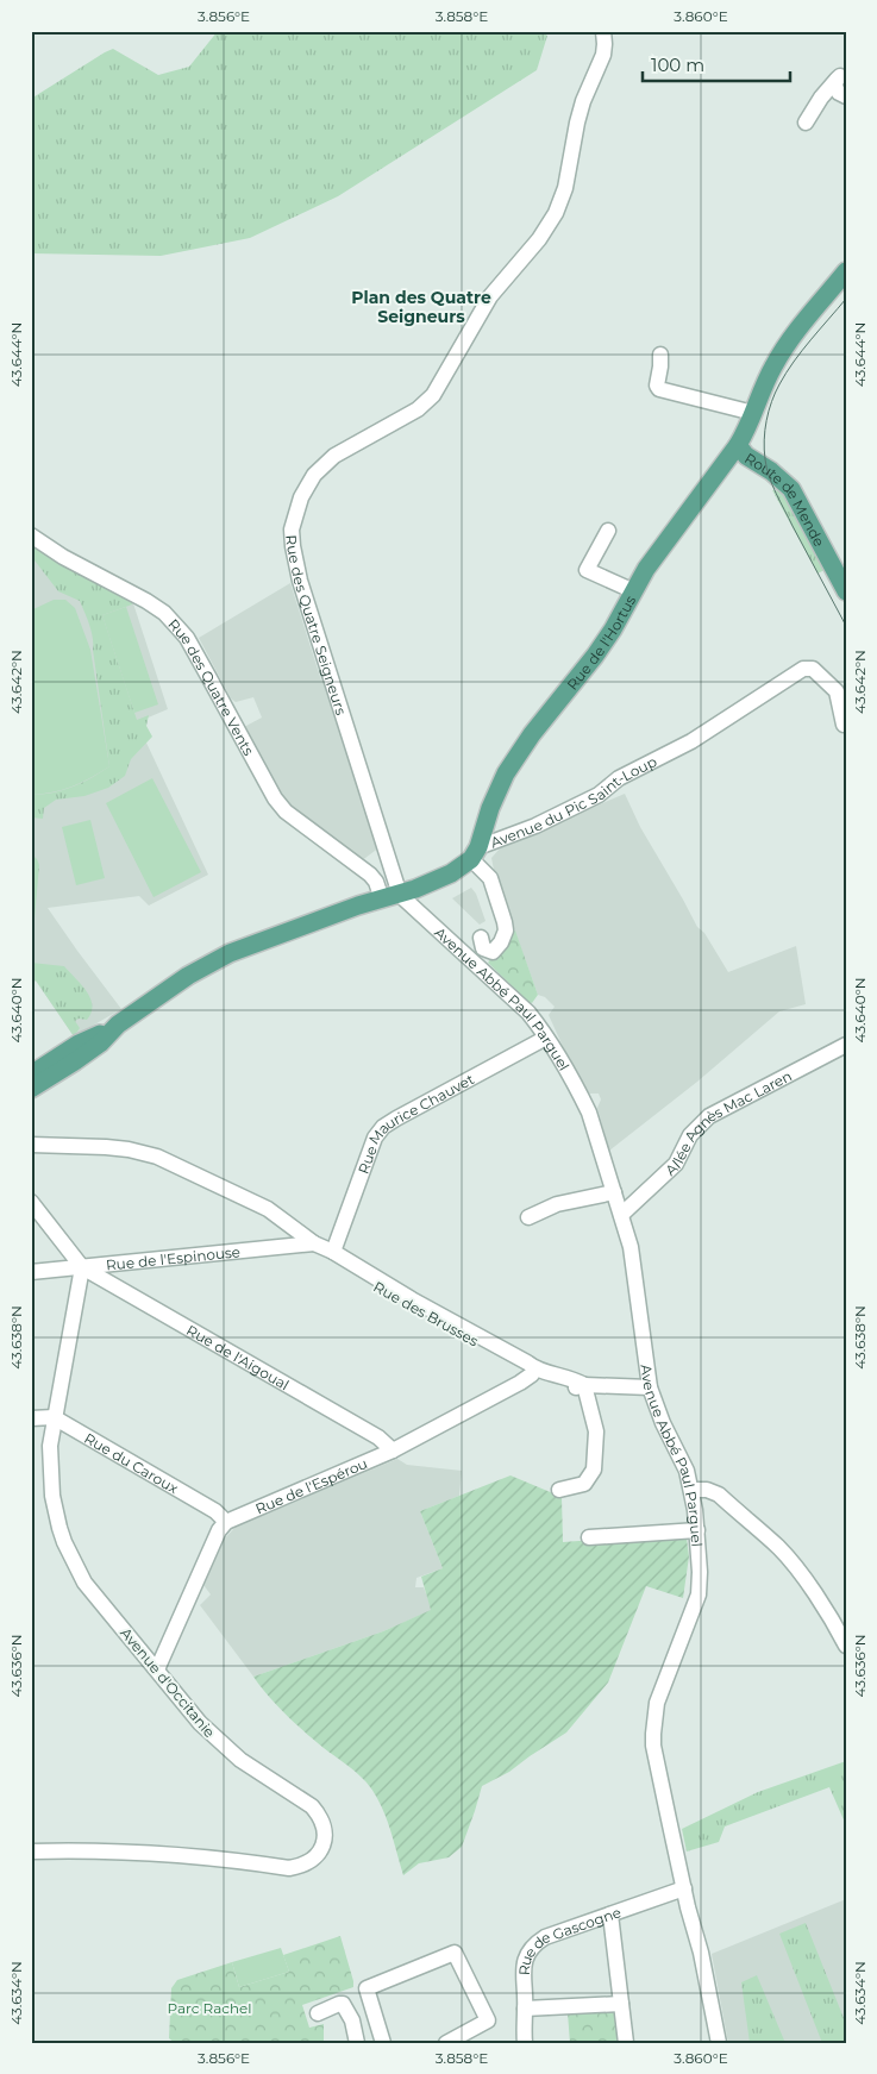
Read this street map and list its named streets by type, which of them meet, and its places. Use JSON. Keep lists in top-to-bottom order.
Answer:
{
  "streets": {
    "main road": ["Route de Mende", "Rue de l'Hortus", "Avenue du Pic Saint-Loup"],
    "street": [
      "Rue des Quatre Seigneurs",
      "Rue des Quatre Vents",
      "Avenue Abbé Paul Parguel",
      "Allée Agnès Mac Laren",
      "Rue Maurice Chauvet",
      "Rue de l'Espinouse",
      "Rue des Brusses",
      "Rue de l'Aigoual",
      "Rue du Caroux",
      "Rue de l'Espérou",
      "Avenue d'Occitanie",
      "Rue de Gascogne"
    ]
  },
  "crossings": [
    ["Route de Mende", "Rue de l'Hortus"],
    ["Rue des Quatre Seigneurs", "Rue des Quatre Vents"],
    ["Rue des Quatre Seigneurs", "Avenue du Pic Saint-Loup"],
    ["Rue des Quatre Seigneurs", "Avenue Abbé Paul Parguel"],
    ["Rue de l'Hortus", "Avenue du Pic Saint-Loup"],
    ["Rue des Quatre Vents", "Avenue du Pic Saint-Loup"],
    ["Rue des Quatre Vents", "Avenue Abbé Paul Parguel"],
    ["Avenue du Pic Saint-Loup", "Avenue Abbé Paul Parguel"],
    ["Avenue Abbé Paul Parguel", "Allée Agnès Mac Laren"],
    ["Avenue Abbé Paul Parguel", "Rue Maurice Chauvet"],
    ["Avenue Abbé Paul Parguel", "Rue des Brusses"],
    ["Avenue Abbé Paul Parguel", "Rue de Gascogne"],
    ["Rue Maurice Chauvet", "Rue de l'Espinouse"],
    ["Rue Maurice Chauvet", "Rue des Brusses"],
    ["Rue de l'Espinouse", "Rue des Brusses"],
    ["Rue de l'Espinouse", "Rue de l'Aigoual"],
    ["Rue de l'Espinouse", "Avenue d'Occitanie"],
    ["Rue des Brusses", "Rue de l'Espérou"],
    ["Rue de l'Aigoual", "Rue de l'Espérou"],
    ["Rue de l'Aigoual", "Avenue d'Occitanie"],
    ["Rue du Caroux", "Rue de l'Espérou"],
    ["Rue du Caroux", "Avenue d'Occitanie"]
  ],
  "districts": ["Plan des Quatre Seigneurs"],
  "parks": ["Parc Rachel"],
  "scale_bar": "100 m",
  "coordinates": [
    "3.856°E",
    "3.858°E",
    "3.860°E",
    "43.644°N",
    "43.642°N",
    "43.640°N",
    "43.638°N",
    "43.636°N",
    "43.634°N"
  ]
}
